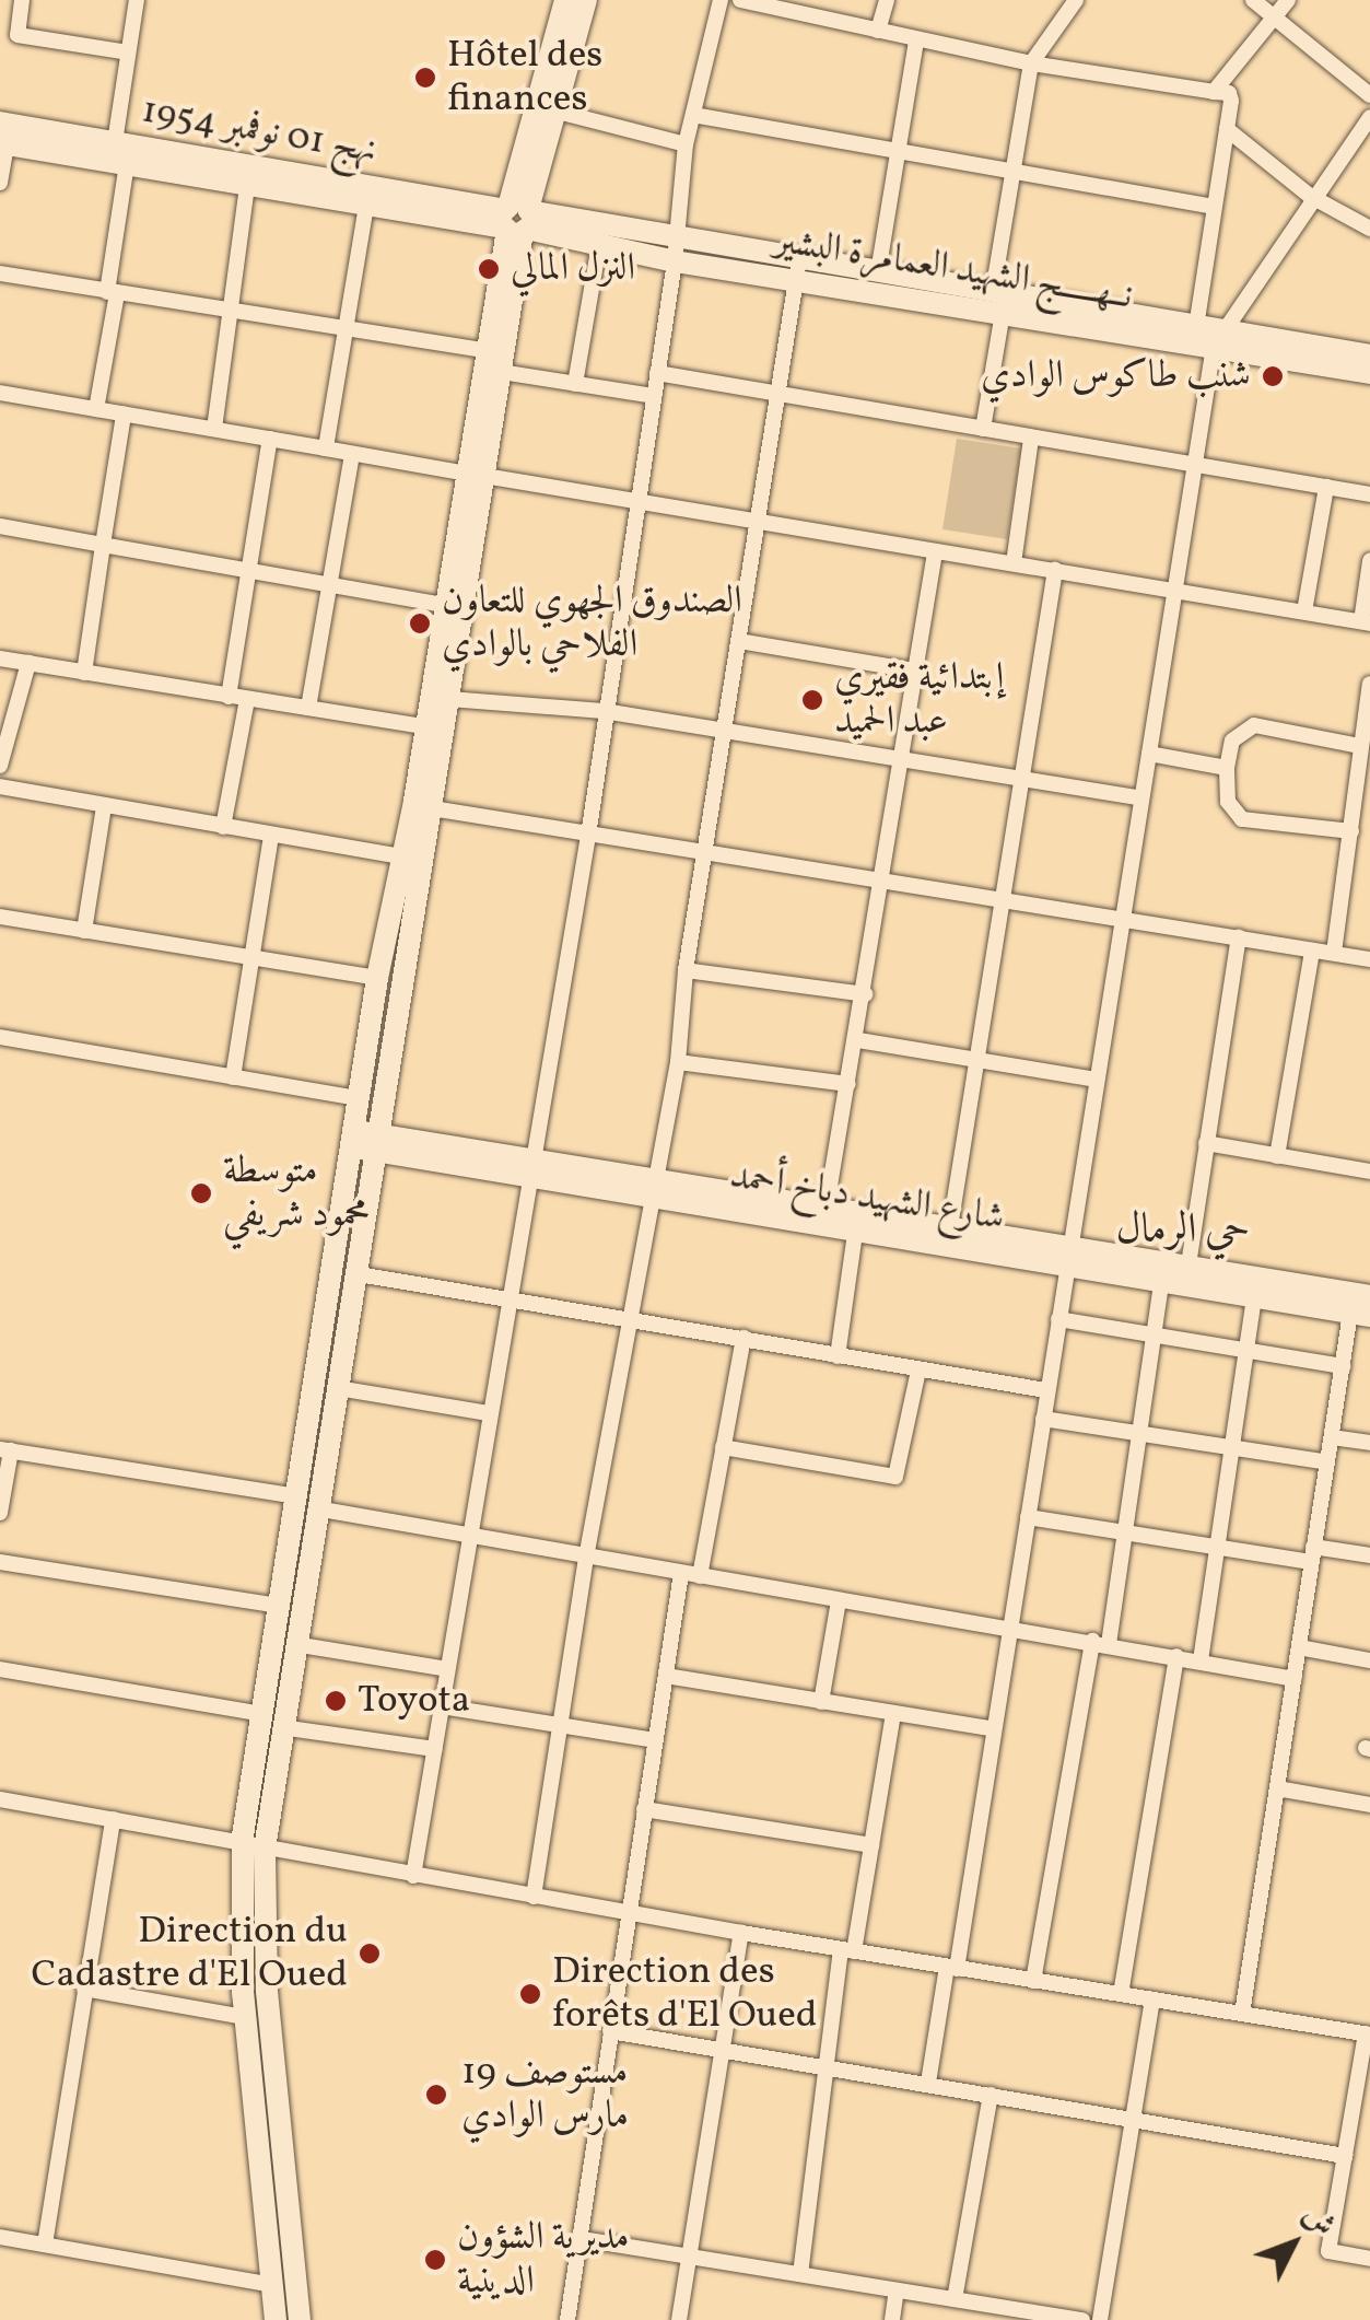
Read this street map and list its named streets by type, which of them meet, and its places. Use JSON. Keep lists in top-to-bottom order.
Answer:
{
  "streets": {
    "main road": ["نهج 01 نوفمبر 1954", "نــهـــــج الشهيد العمامرة البشير", "شارع الشهيد دباخ أحمد"]
  },
  "crossings": [
    ["نهج 01 نوفمبر 1954", "نــهـــــج الشهيد العمامرة البشير"]
  ],
  "districts": ["حي الرمال"],
  "places": [
    "Hôtel des finances",
    "النزل المالي",
    "شنب طاكوس الوادي",
    "الصندوق الجهوي للتعاون الفلاحي بالوادي",
    "إبتدائية فقيري عبد الحميد",
    "متوسطة محمود شريفي",
    "Toyota",
    "Direction du Cadastre d'El Oued",
    "Direction des forêts d'El Oued",
    "مستوصف 19 مارس الوادي",
    "مديرية الشؤون الدينية"
  ],
  "north": "top right"
}
